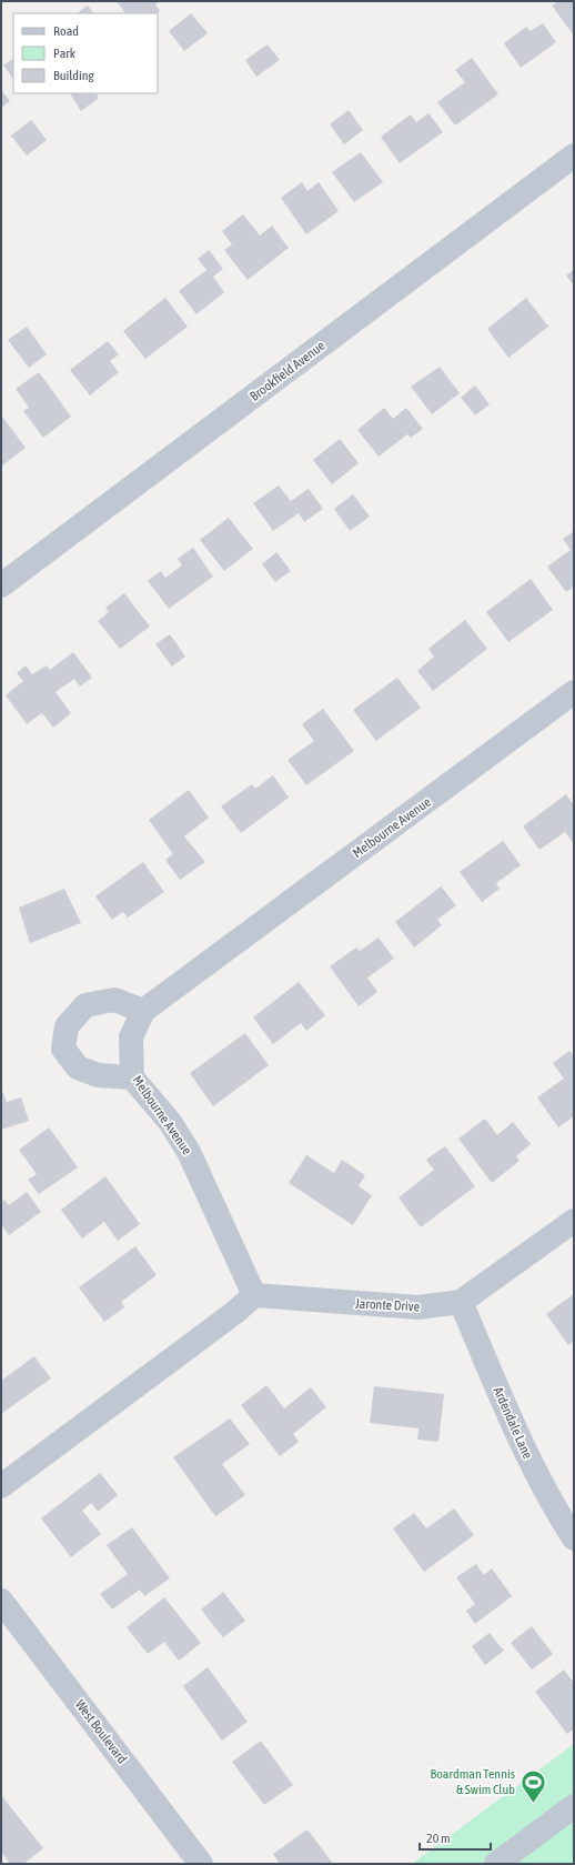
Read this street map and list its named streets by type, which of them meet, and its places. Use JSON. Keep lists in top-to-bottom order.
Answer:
{
  "streets": {
    "street": [
      "Brookfield Avenue",
      "Melbourne Avenue",
      "Jaronte Drive",
      "Ardendale Lane",
      "West Boulevard"
    ]
  },
  "crossings": [
    ["Melbourne Avenue", "Jaronte Drive"],
    ["Jaronte Drive", "Ardendale Lane"]
  ],
  "places": {
    "sports": ["Boardman Tennis & Swim Club"]
  },
  "legend": ["Road", "Park", "Building"],
  "scale_bar": "20 m"
}
